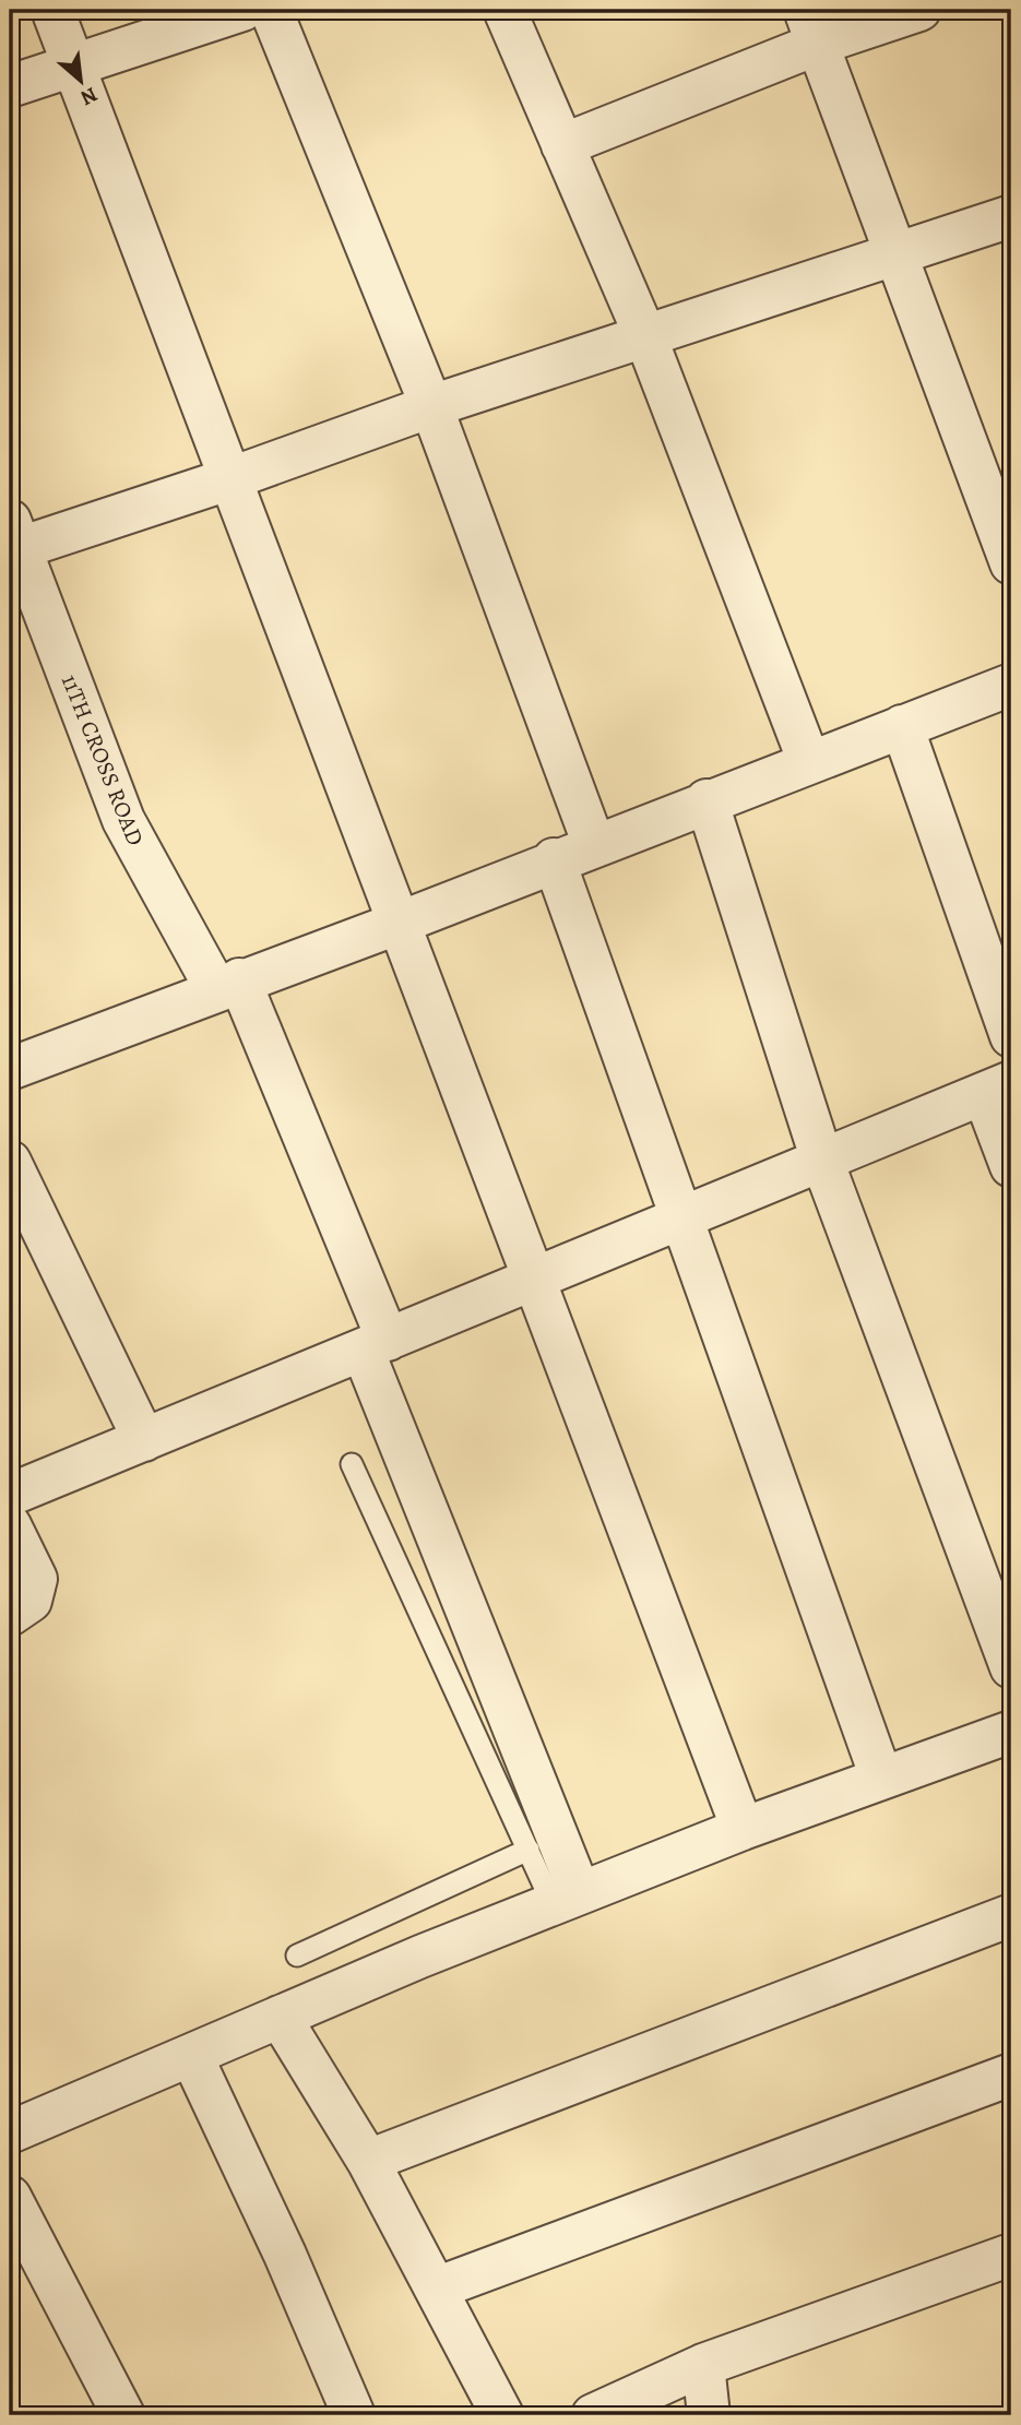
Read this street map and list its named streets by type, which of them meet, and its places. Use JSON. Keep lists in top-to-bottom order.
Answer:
{
  "streets": {
    "street": ["11TH CROSS ROAD"]
  },
  "north": "bottom right"
}
